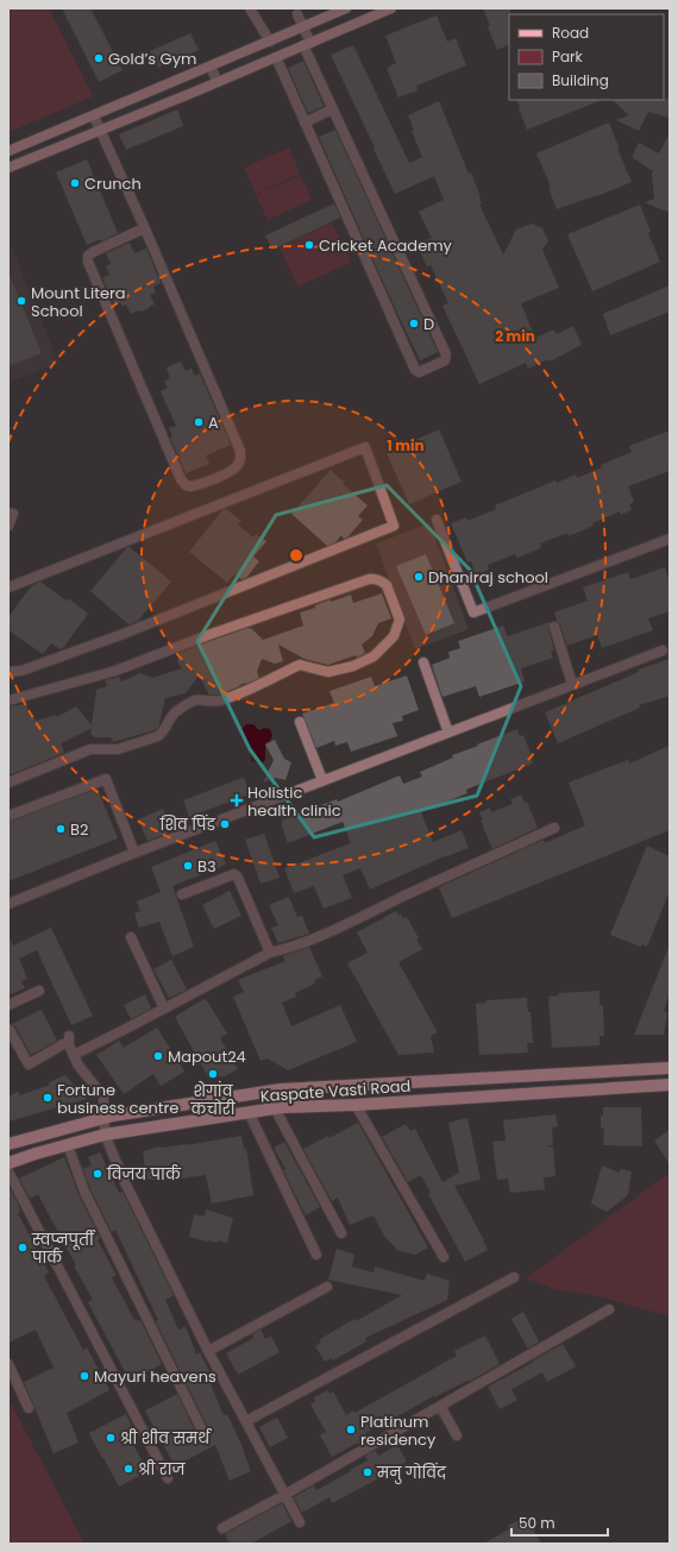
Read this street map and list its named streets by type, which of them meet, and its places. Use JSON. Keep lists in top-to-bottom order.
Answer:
{
  "streets": {
    "main road": ["Kaspate Vasti Road"]
  },
  "places": {
    "other": [
      "Gold’s Gym",
      "Crunch",
      "Cricket Academy",
      "Mount Litera School",
      "D",
      "A",
      "Dhaniraj school",
      "शिव पिंड",
      "B2",
      "B3",
      "Mapout24",
      "शेगांव कचोरी",
      "Fortune business centre",
      "विजय पार्क",
      "स्वप्नपूर्ती पार्क",
      "Mayuri heavens",
      "Platinum residency",
      "श्री शीव समर्थ",
      "श्री राज",
      "मनु गोविंद"
    ],
    "health": ["Holistic health clinic"]
  },
  "legend": ["Road", "Park", "Building"],
  "scale_bar": "50 m",
  "rings": ["2 min", "1 min"]
}
